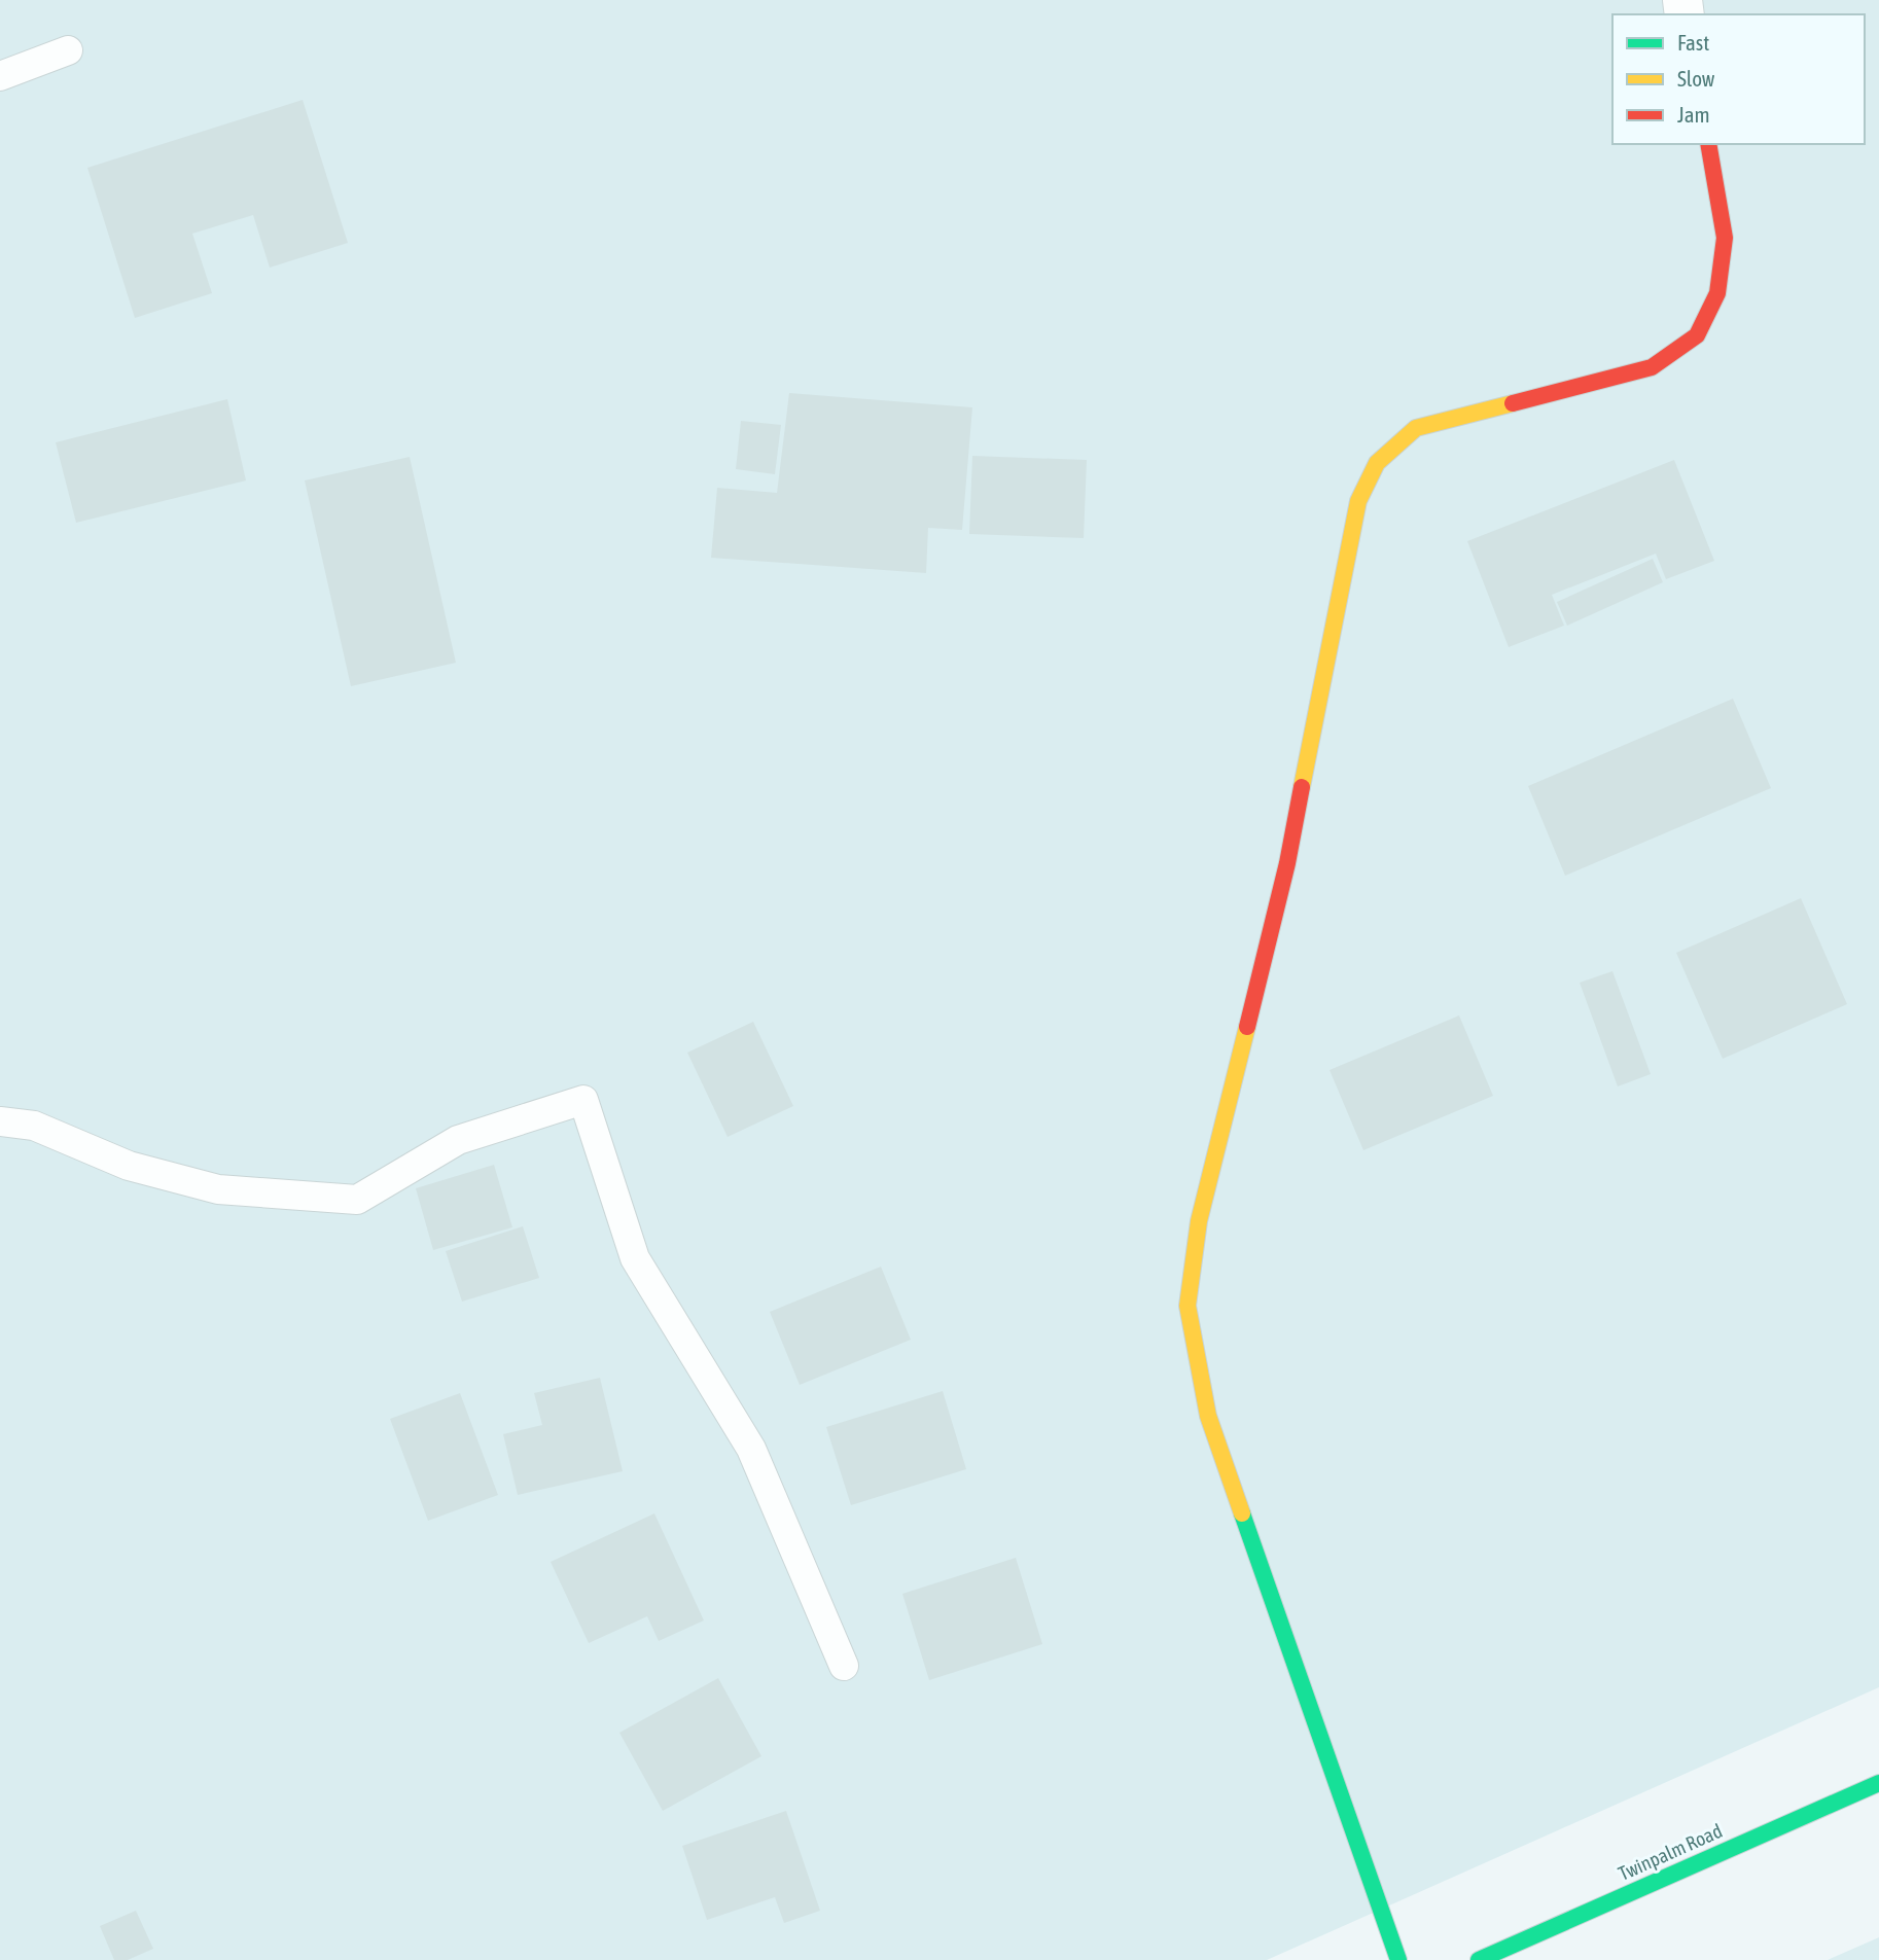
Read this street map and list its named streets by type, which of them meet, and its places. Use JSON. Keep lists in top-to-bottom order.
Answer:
{
  "streets": {
    "street": ["Twinpalm Road"]
  },
  "legend": ["Fast", "Slow", "Jam"]
}
